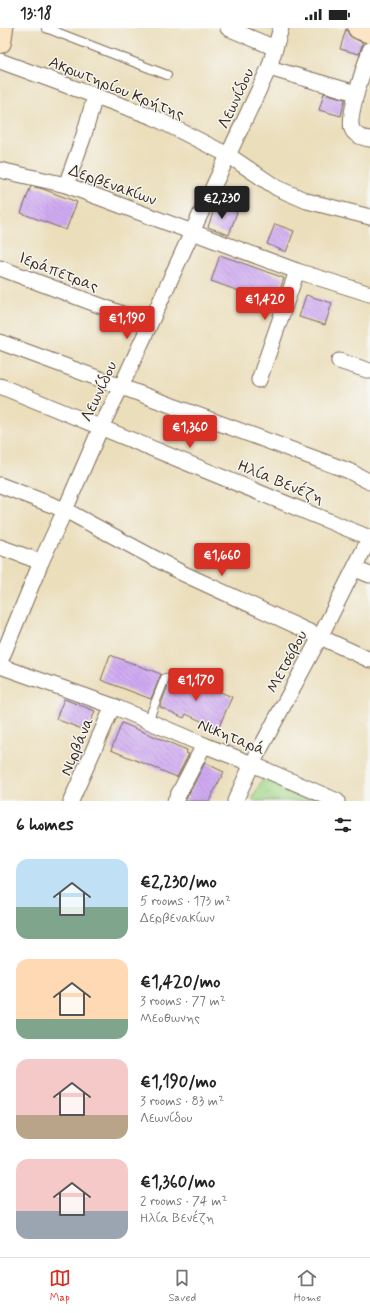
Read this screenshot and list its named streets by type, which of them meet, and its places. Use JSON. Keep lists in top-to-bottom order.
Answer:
{
  "streets": {
    "street": [
      "Ακρωτηρίου Κρήτης",
      "Λεωνίδου",
      "Δερβενακίων",
      "Ιεράπετρας",
      "Ηλία Βενέζη",
      "Μετσόβου",
      "Νικηταρά",
      "Νιρβάνα"
    ]
  },
  "crossings": [
    ["Ακρωτηρίου Κρήτης", "Λεωνίδου"],
    ["Λεωνίδου", "Δερβενακίων"],
    ["Λεωνίδου", "Ιεράπετρας"],
    ["Λεωνίδου", "Ηλία Βενέζη"],
    ["Ηλία Βενέζη", "Μετσόβου"],
    ["Μετσόβου", "Νικηταρά"],
    ["Νικηταρά", "Νιρβάνα"]
  ],
  "page": {
    "status": "13:18",
    "price": [
      "€2,230",
      "€1,420",
      "€1,190",
      "€1,360",
      "€1,660",
      "€1,170"
    ],
    "heading": "6 homes",
    "list": [
      {
        "name": "€2,230/mo",
        "note": "5 rooms · 173 m² · Δερβενακίων"
      },
      {
        "name": "€1,420/mo",
        "note": "3 rooms · 77 m² · Μεοθωνης"
      },
      {
        "name": "€1,190/mo",
        "note": "3 rooms · 83 m² · Λεωνίδου"
      },
      {
        "name": "€1,360/mo",
        "note": "2 rooms · 74 m² · Ηλία Βενέζη"
      }
    ],
    "tabs": ["Map", "Saved", "Home"]
  }
}
